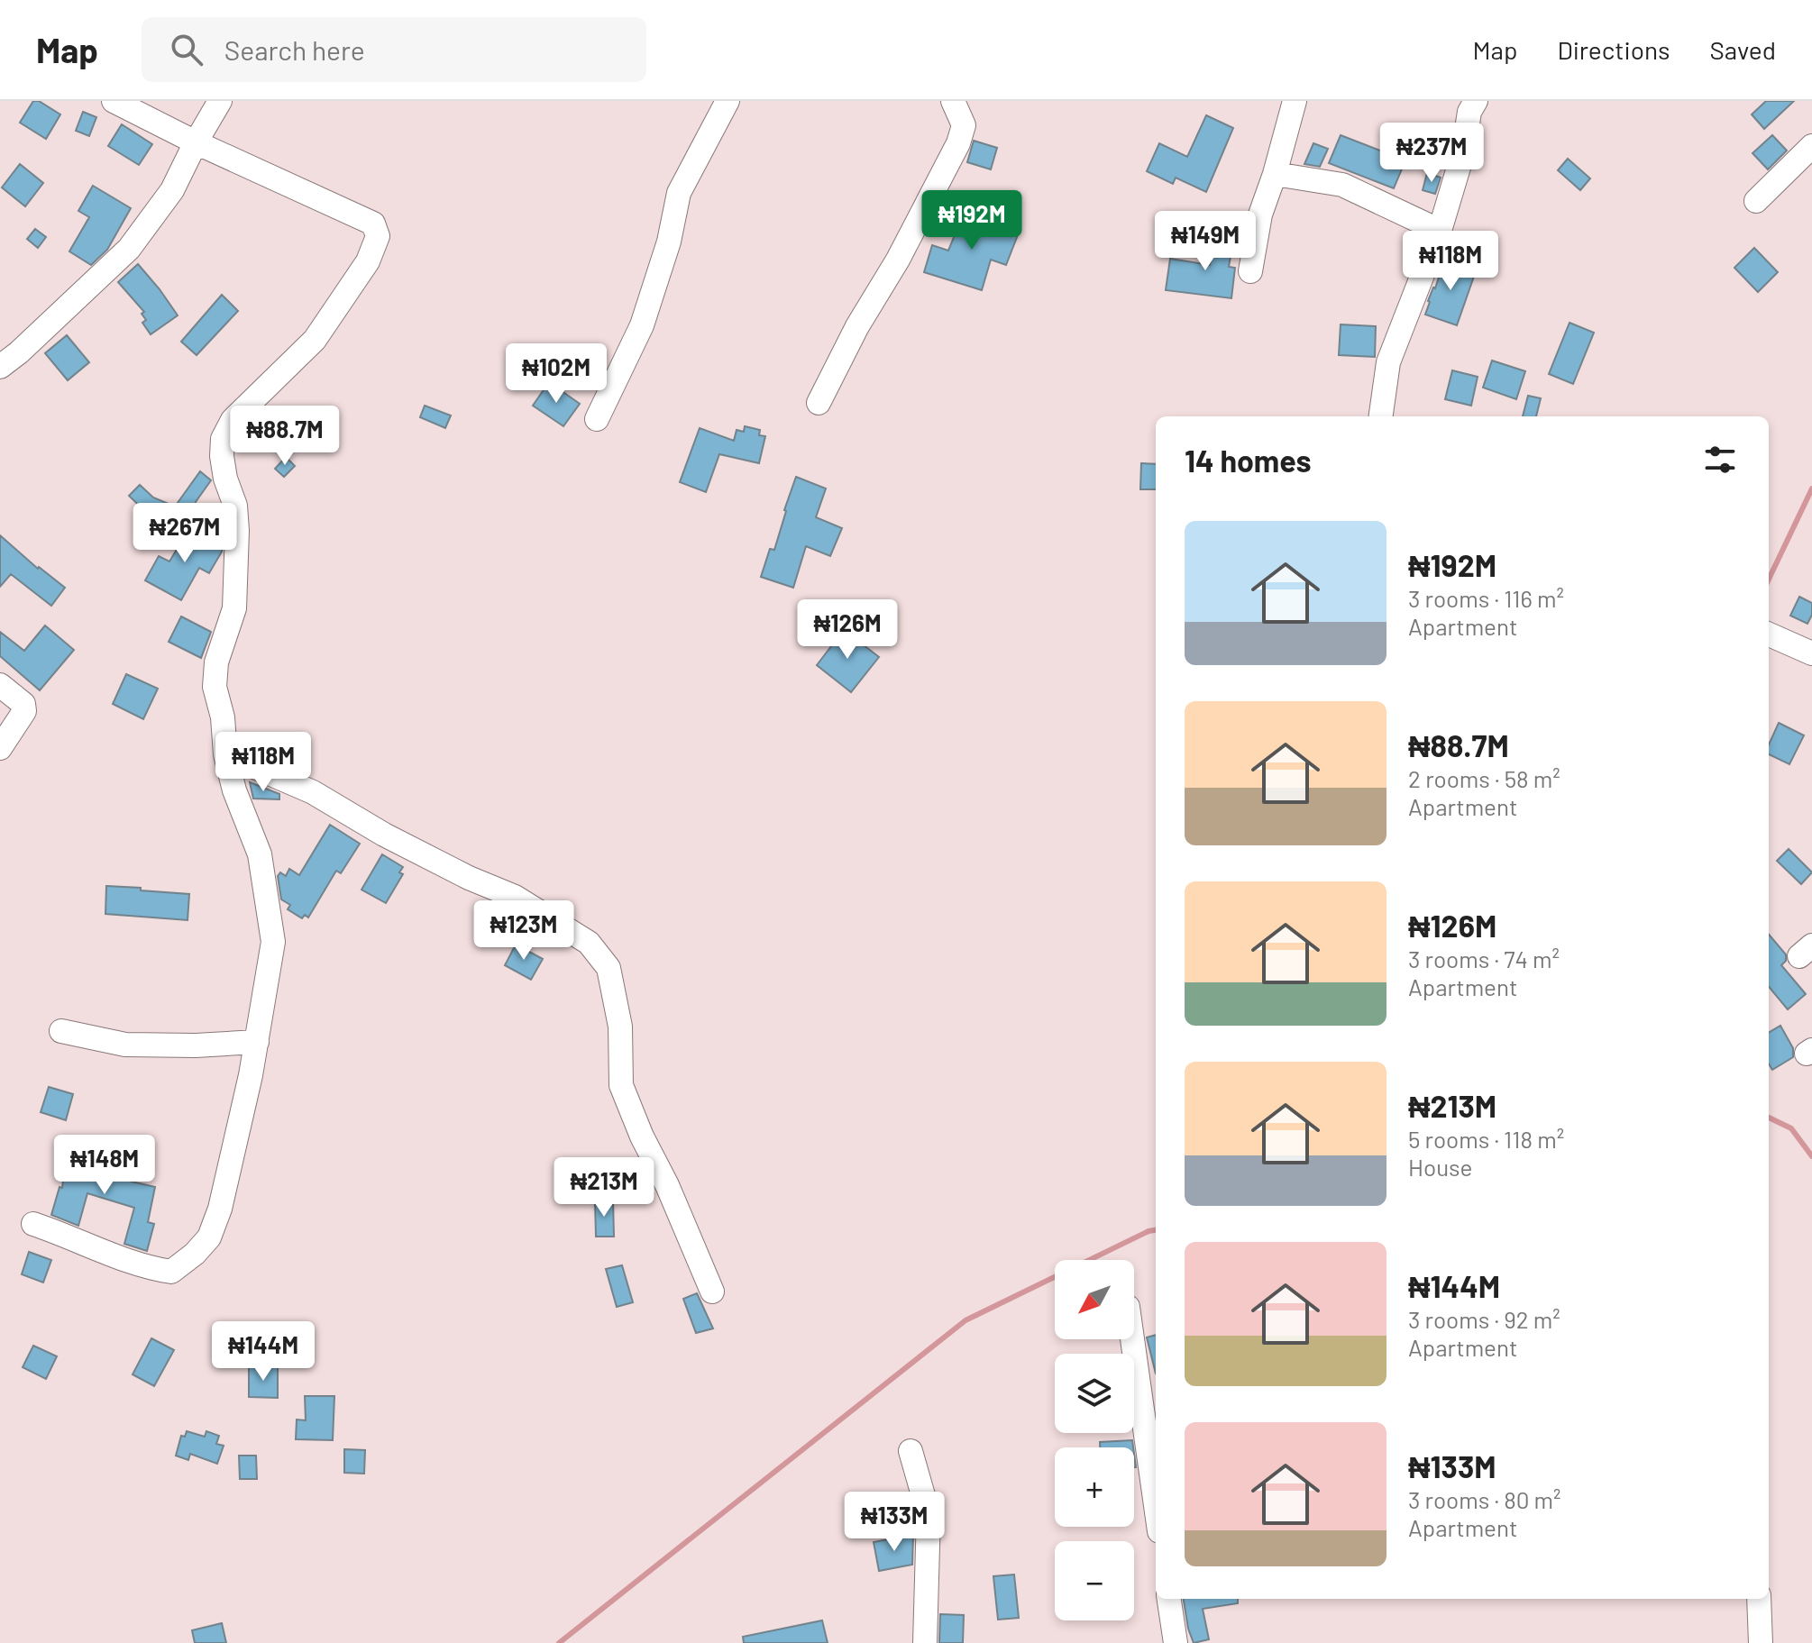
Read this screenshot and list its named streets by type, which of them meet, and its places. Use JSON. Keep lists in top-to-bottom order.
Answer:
{
  "north": "bottom left",
  "page": {
    "header": "Map",
    "search": "Search here",
    "nav": ["Map", "Directions", "Saved"],
    "price": [
      "₦237M",
      "₦192M",
      "₦149M",
      "₦118M",
      "₦102M",
      "₦88.7M",
      "₦267M",
      "₦126M",
      "₦118M",
      "₦123M",
      "₦148M",
      "₦213M",
      "₦144M",
      "₦133M"
    ],
    "heading": "14 homes",
    "list": [
      {
        "name": "₦192M",
        "note": "3 rooms · 116 m² · Apartment"
      },
      {
        "name": "₦88.7M",
        "note": "2 rooms · 58 m² · Apartment"
      },
      {
        "name": "₦126M",
        "note": "3 rooms · 74 m² · Apartment"
      },
      {
        "name": "₦213M",
        "note": "5 rooms · 118 m² · House"
      },
      {
        "name": "₦144M",
        "note": "3 rooms · 92 m² · Apartment"
      },
      {
        "name": "₦133M",
        "note": "3 rooms · 80 m² · Apartment"
      }
    ],
    "map_buttons": ["+", "−"]
  }
}
